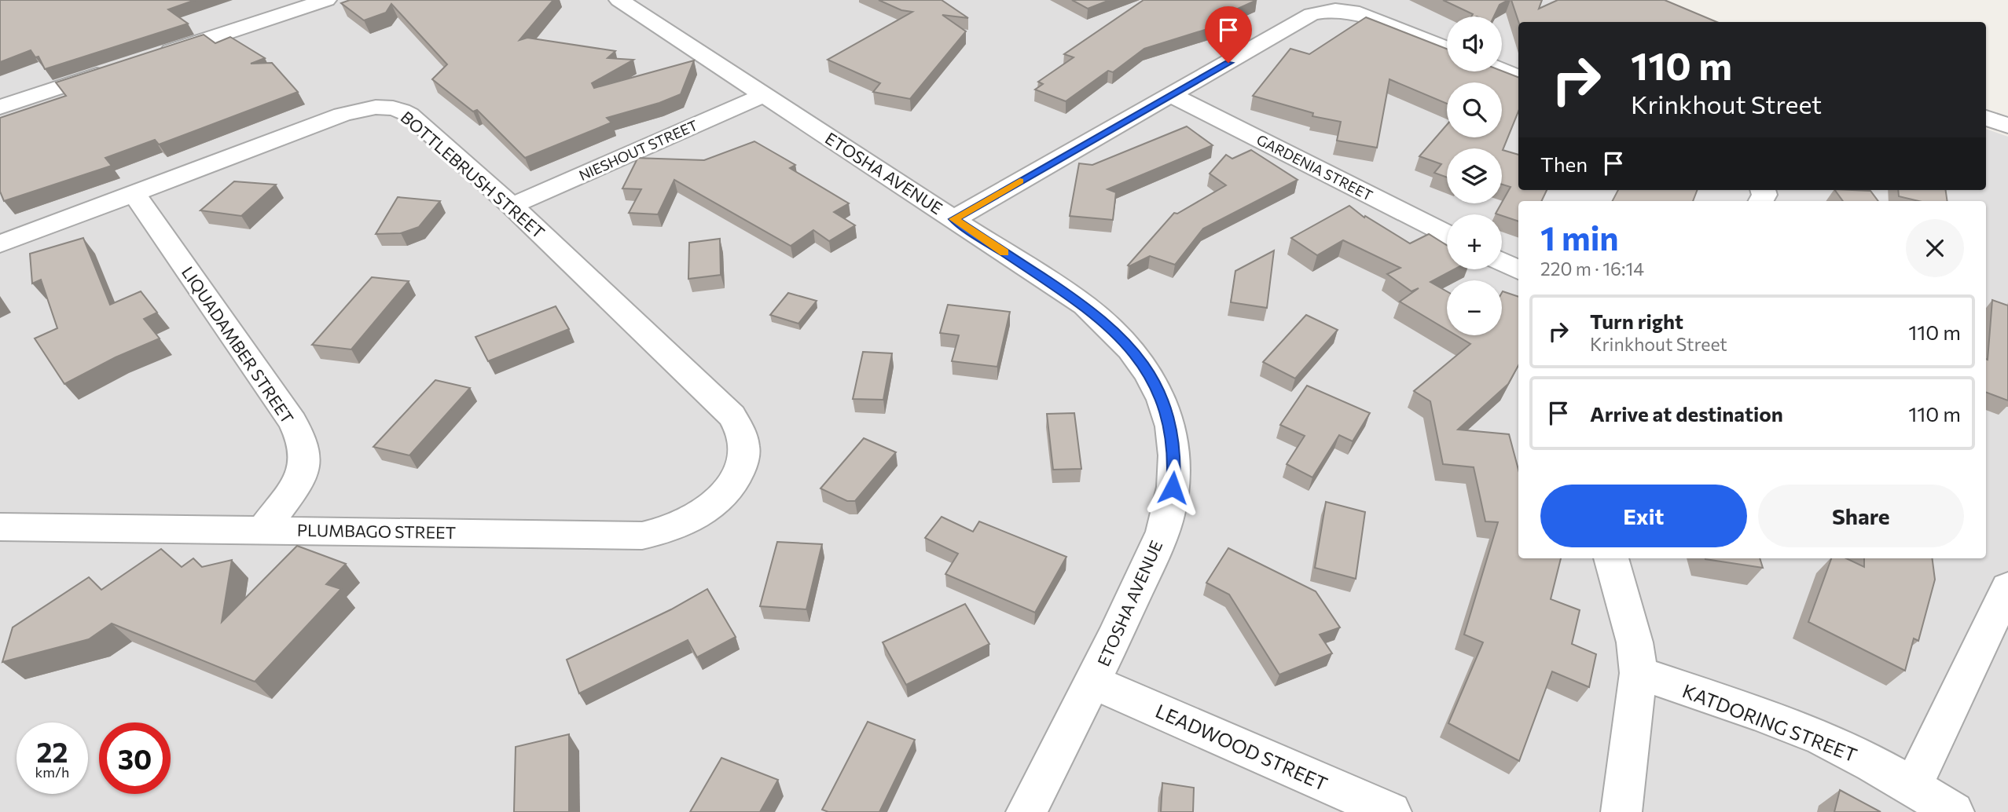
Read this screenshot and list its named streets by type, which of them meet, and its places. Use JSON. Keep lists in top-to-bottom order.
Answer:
{
  "streets": {
    "street": [
      "NIESHOUT STREET",
      "GARDENIA STREET",
      "ETOSHA AVENUE",
      "BOTTLEBRUSH STREET",
      "LIQUADAMBER STREET",
      "PLUMBAGO STREET",
      "KATDORING STREET",
      "LEADWOOD STREET"
    ]
  },
  "crossings": [
    ["NIESHOUT STREET", "ETOSHA AVENUE"],
    ["NIESHOUT STREET", "BOTTLEBRUSH STREET"],
    ["ETOSHA AVENUE", "LEADWOOD STREET"],
    ["BOTTLEBRUSH STREET", "LIQUADAMBER STREET"],
    ["BOTTLEBRUSH STREET", "PLUMBAGO STREET"],
    ["LIQUADAMBER STREET", "PLUMBAGO STREET"]
  ],
  "page": {
    "map_buttons": ["+", "−"],
    "turn": ["110 m", "Krinkhout Street"],
    "then": "Then",
    "heading": ["1 min", "220 m · 16:14"],
    "list": [
      {
        "name": "Turn right",
        "note": "Krinkhout Street",
        "value": "110 m"
      },
      {
        "name": "Arrive at destination",
        "value": "110 m"
      }
    ],
    "buttons": ["Exit", "Share"],
    "speed": "22 km/h",
    "limit": "30"
  }
}
